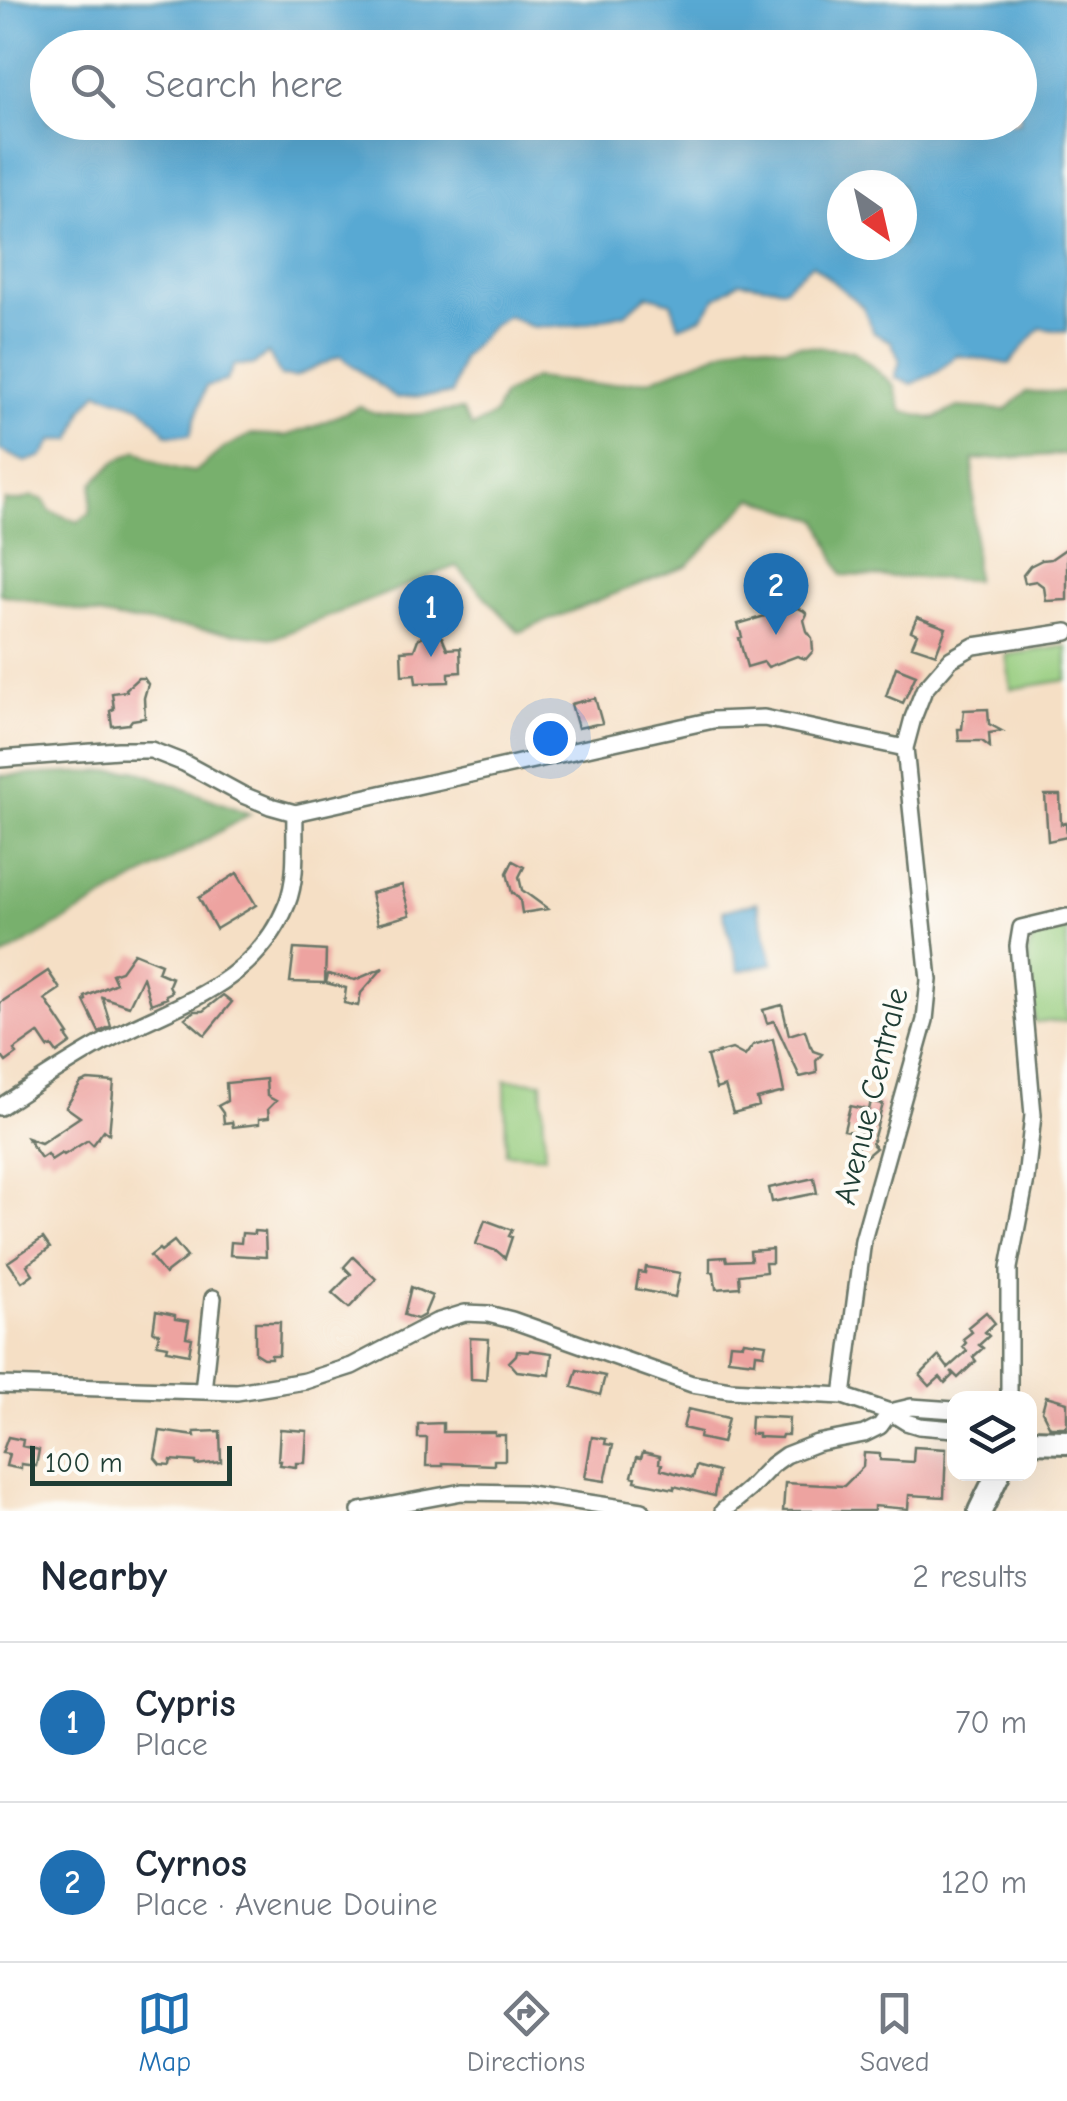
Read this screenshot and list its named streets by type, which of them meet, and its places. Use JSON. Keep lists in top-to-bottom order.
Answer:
{
  "streets": {
    "street": ["Avenue Centrale"]
  },
  "scale_bar": "100 m",
  "north": "bottom right",
  "page": {
    "search": "Search here",
    "pins": ["2", "1"],
    "scale": "100 m",
    "heading": ["Nearby", "2 results"],
    "list": [
      {
        "mark": "1",
        "name": "Cypris",
        "note": "Place",
        "value": "70 m"
      },
      {
        "mark": "2",
        "name": "Cyrnos",
        "note": "Place · Avenue Douine",
        "value": "120 m"
      }
    ],
    "nav": ["Map", "Directions", "Saved"]
  }
}
